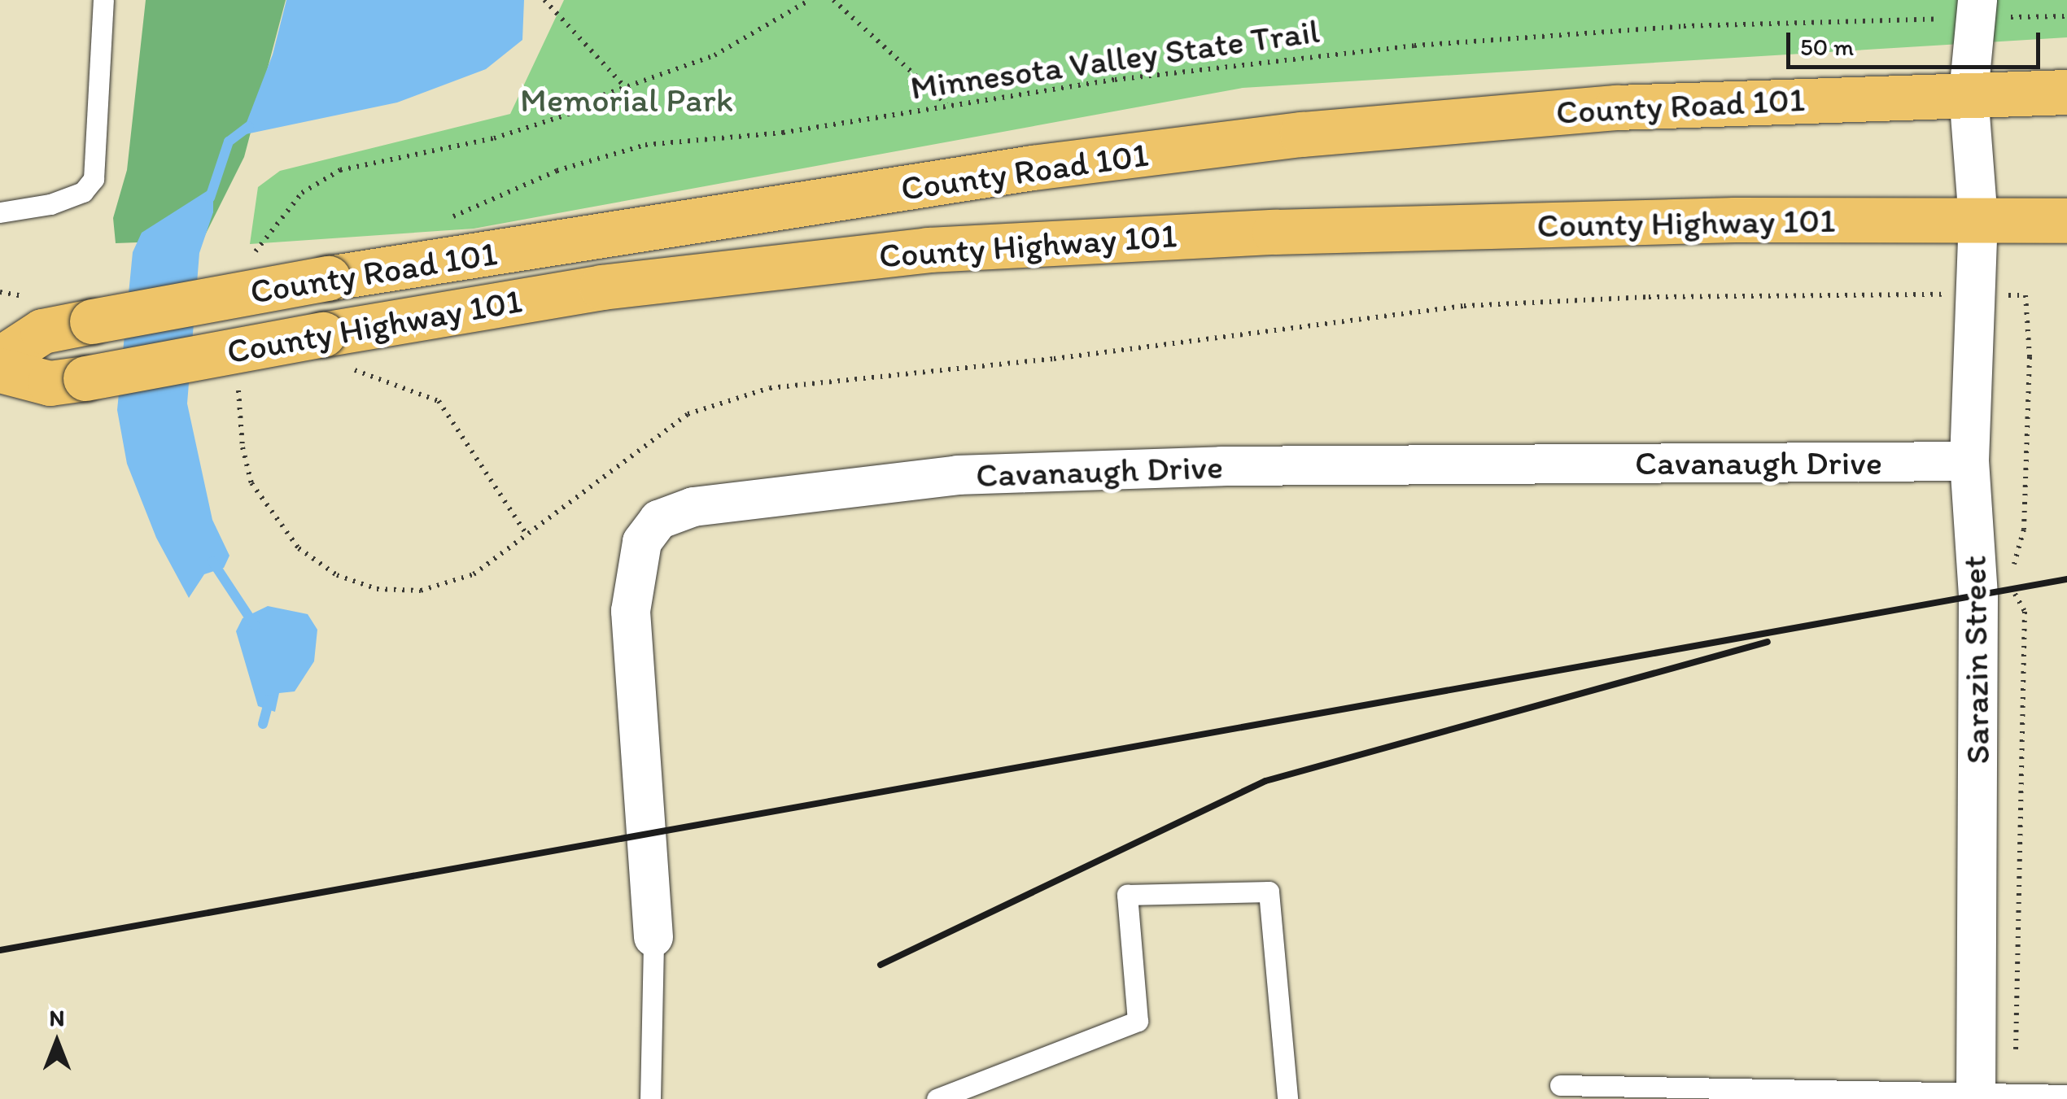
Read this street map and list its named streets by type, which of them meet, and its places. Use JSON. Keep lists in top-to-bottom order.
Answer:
{
  "streets": {
    "main road": ["County Road 101", "County Highway 101"],
    "street": ["Cavanaugh Drive", "Sarazin Street"],
    "path": ["Minnesota Valley State Trail"]
  },
  "crossings": [
    ["Minnesota Valley State Trail", "Sarazin Street"],
    ["County Road 101", "Sarazin Street"],
    ["County Highway 101", "Sarazin Street"],
    ["Cavanaugh Drive", "Sarazin Street"]
  ],
  "parks": ["Memorial Park"],
  "scale_bar": "50 m",
  "north": "top"
}
